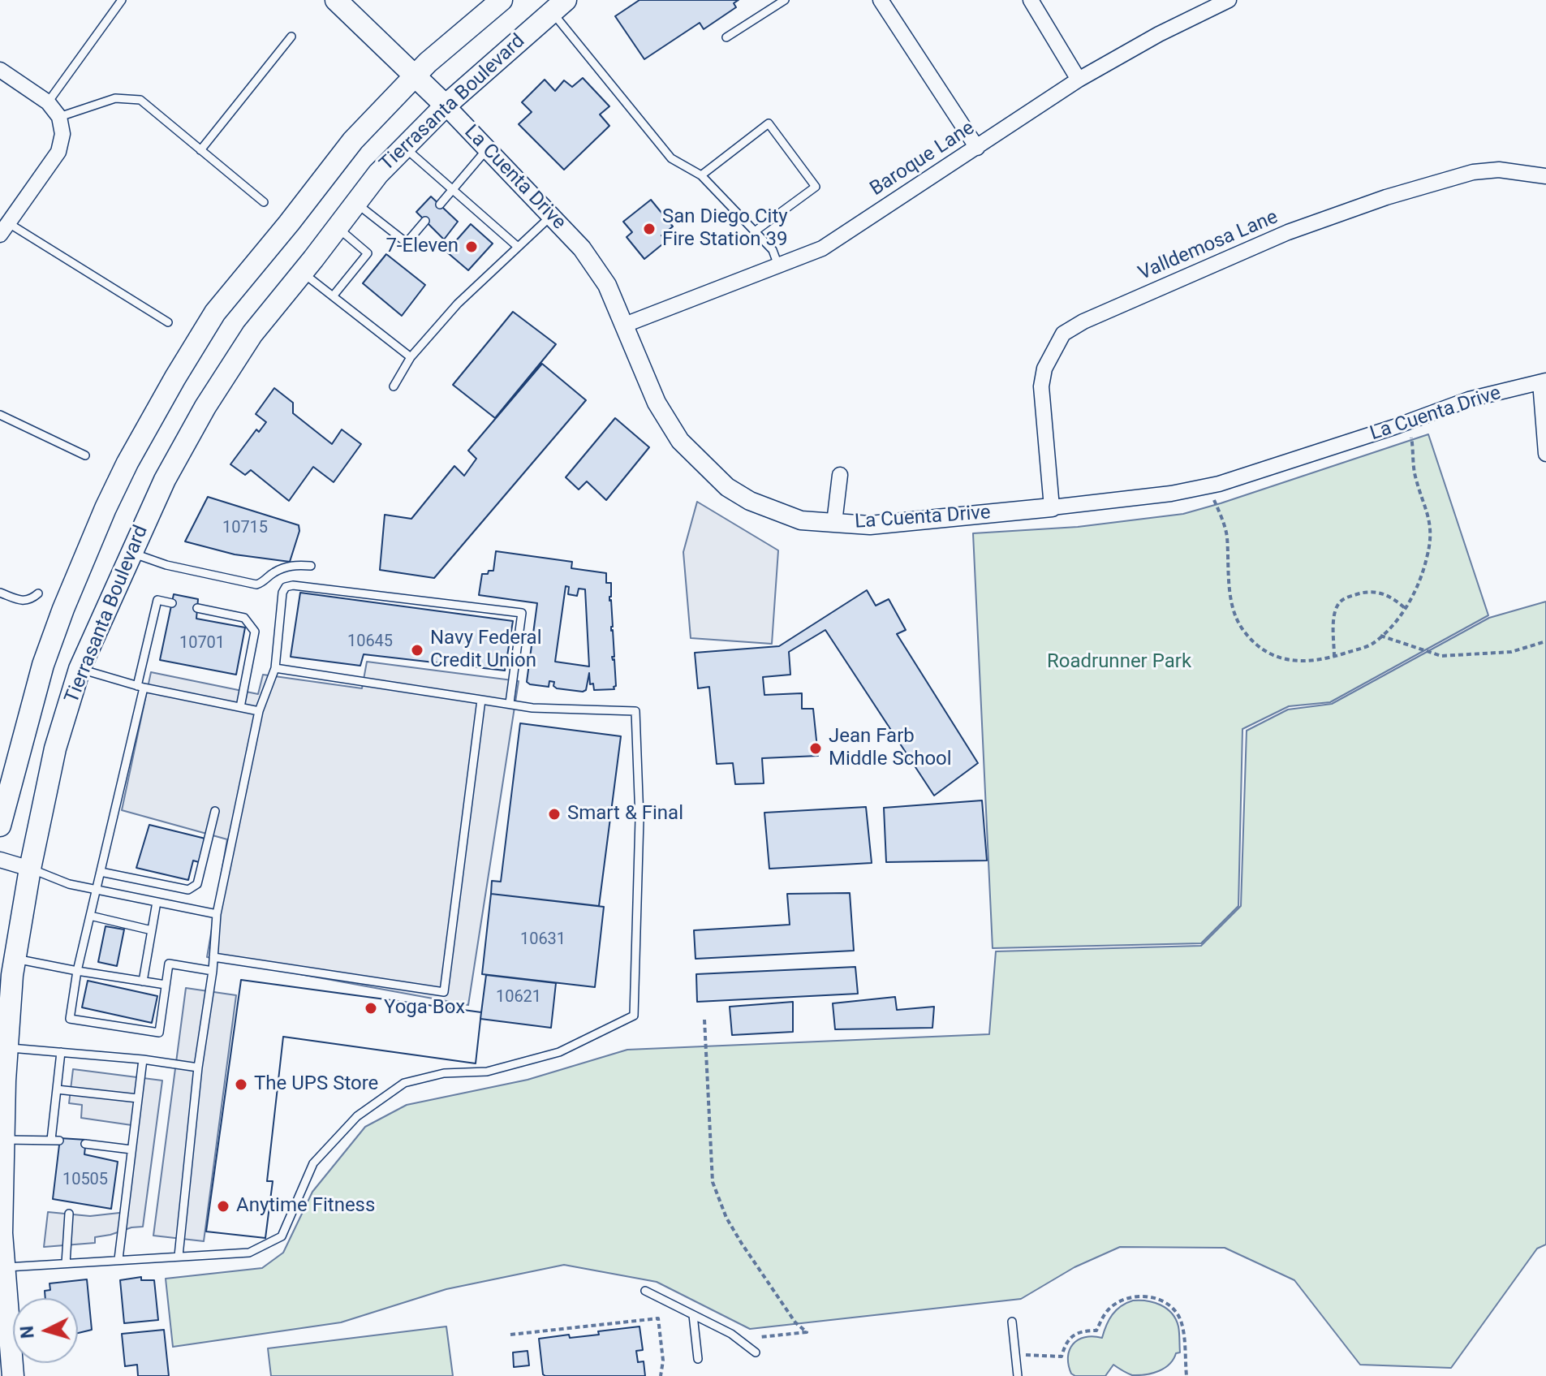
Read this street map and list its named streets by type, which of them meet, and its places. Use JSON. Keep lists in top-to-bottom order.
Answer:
{
  "streets": {
    "main road": ["Tierrasanta Boulevard", "La Cuenta Drive"],
    "street": ["Baroque Lane", "Valldemosa Lane"]
  },
  "crossings": [
    ["Tierrasanta Boulevard", "La Cuenta Drive"],
    ["Baroque Lane", "La Cuenta Drive"],
    ["La Cuenta Drive", "Valldemosa Lane"]
  ],
  "parks": ["Roadrunner Park"],
  "places": [
    "San Diego City Fire Station 39",
    "7-Eleven",
    "Navy Federal Credit Union",
    "Jean Farb Middle School",
    "Smart & Final",
    "Yoga Box",
    "The UPS Store",
    "Anytime Fitness"
  ],
  "house_numbers": [
    "10715",
    "10645",
    "10701",
    "10631",
    "10621",
    "10505"
  ],
  "north": "left"
}
